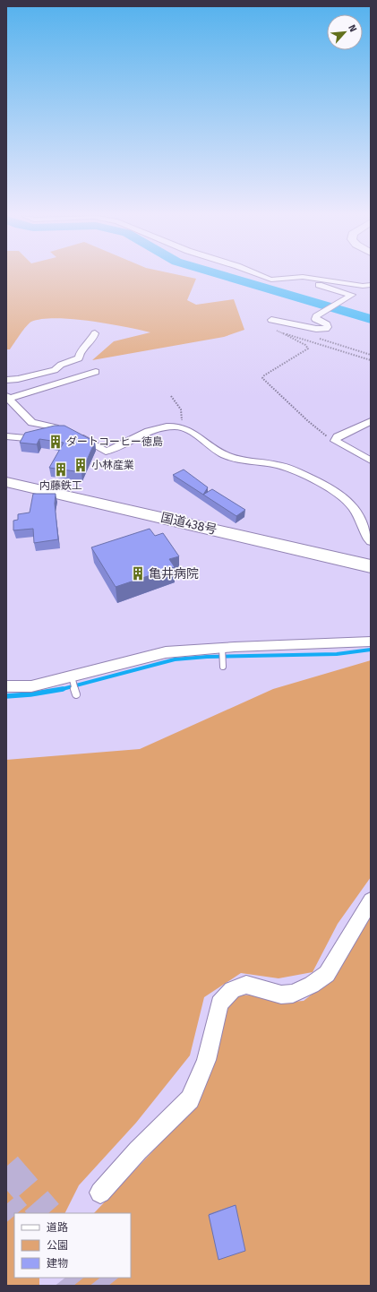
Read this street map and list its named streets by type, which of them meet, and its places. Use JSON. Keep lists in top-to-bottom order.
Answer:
{
  "streets": {
    "highway": ["国道438号"]
  },
  "places": {
    "building": [
      "ダートコーヒー徳島",
      "小林産業",
      "内藤鉄工",
      "亀井病院"
    ]
  },
  "legend": ["道路", "公園", "建物"],
  "north": "top right"
}
